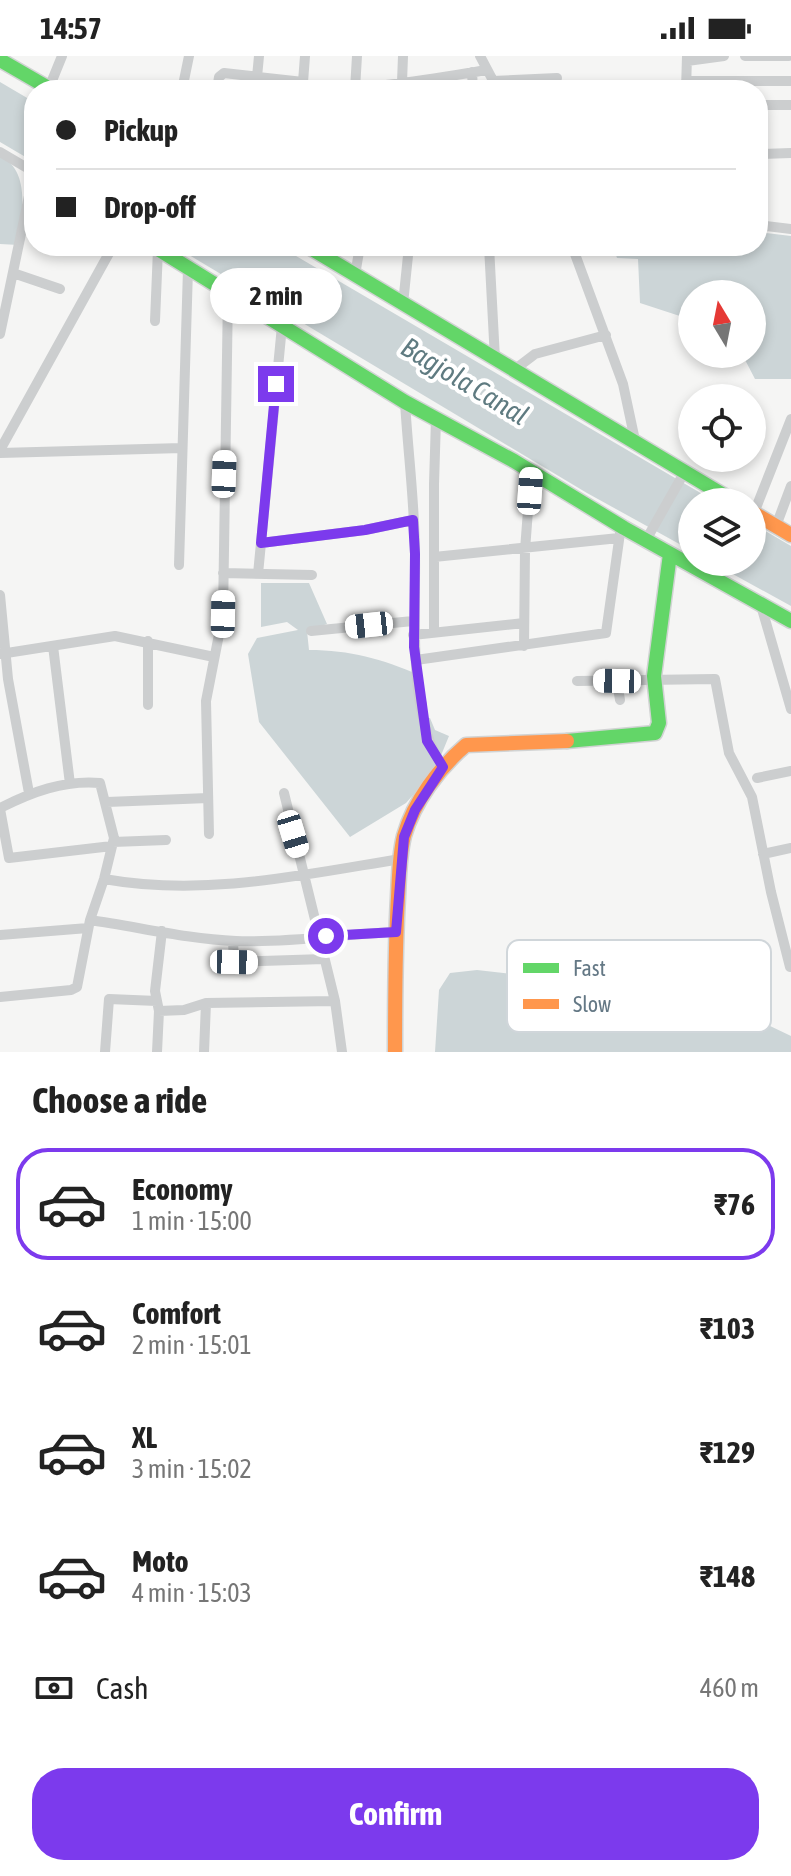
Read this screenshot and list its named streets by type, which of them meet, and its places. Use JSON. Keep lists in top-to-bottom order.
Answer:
{
  "water": ["Bagjola Canal"],
  "legend": ["Fast", "Slow"],
  "north": "top",
  "page": {
    "status": "14:57",
    "banner": ["Pickup", "Drop-off"],
    "bubble": "2 min",
    "heading": "Choose a ride",
    "list": [
      {
        "name": "Economy",
        "note": "1 min · 15:00",
        "value": "₹76"
      },
      {
        "name": "Comfort",
        "note": "2 min · 15:01",
        "value": "₹103"
      },
      {
        "name": "XL",
        "note": "3 min · 15:02",
        "value": "₹129"
      },
      {
        "name": "Moto",
        "note": "4 min · 15:03",
        "value": "₹148"
      }
    ],
    "pay": ["Cash", "460 m"],
    "buttons": "Confirm"
  }
}
